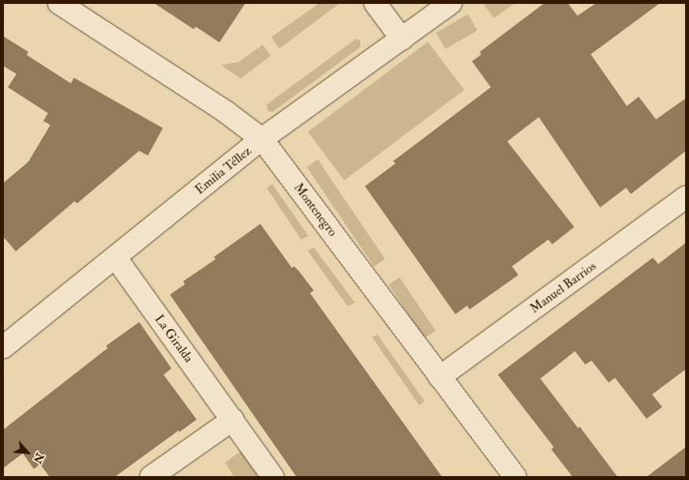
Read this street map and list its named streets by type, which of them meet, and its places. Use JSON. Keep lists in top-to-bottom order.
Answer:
{
  "streets": {
    "street": [
      "Emilia Téllez",
      "Montenegro",
      "Manuel Barrios",
      "La Giralda"
    ]
  },
  "crossings": [
    ["Emilia Téllez", "Montenegro"],
    ["Emilia Téllez", "La Giralda"],
    ["Montenegro", "Manuel Barrios"]
  ],
  "north": "bottom right"
}
